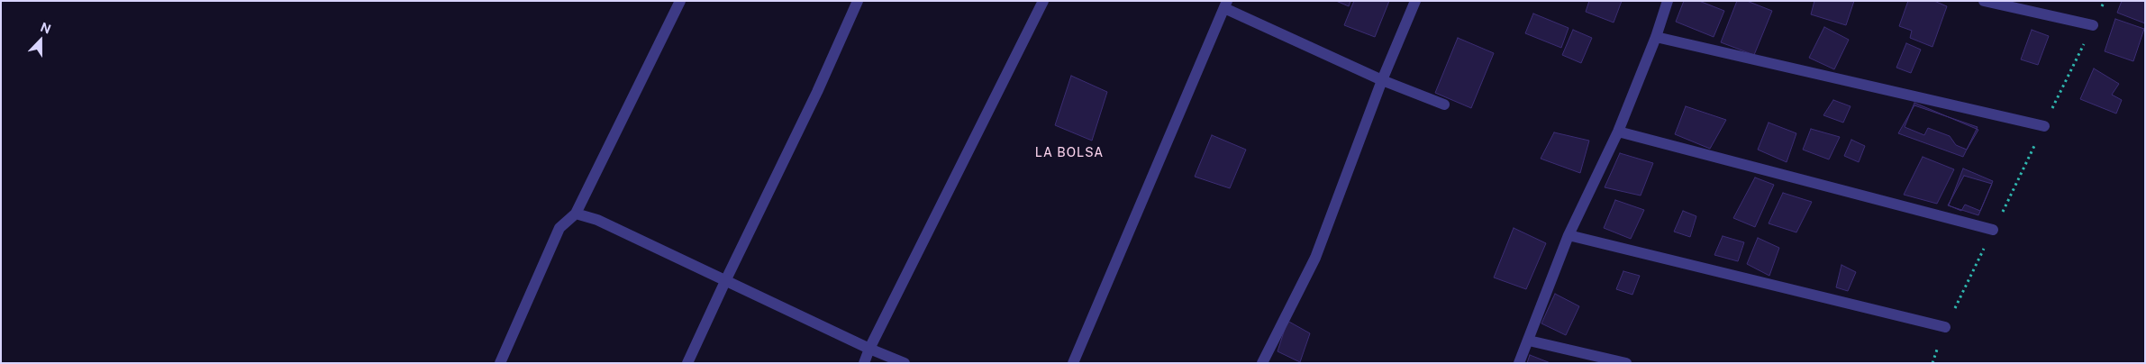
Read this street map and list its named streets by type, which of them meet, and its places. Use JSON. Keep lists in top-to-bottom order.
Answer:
{
  "districts": ["LA BOLSA"],
  "north": "top"
}
